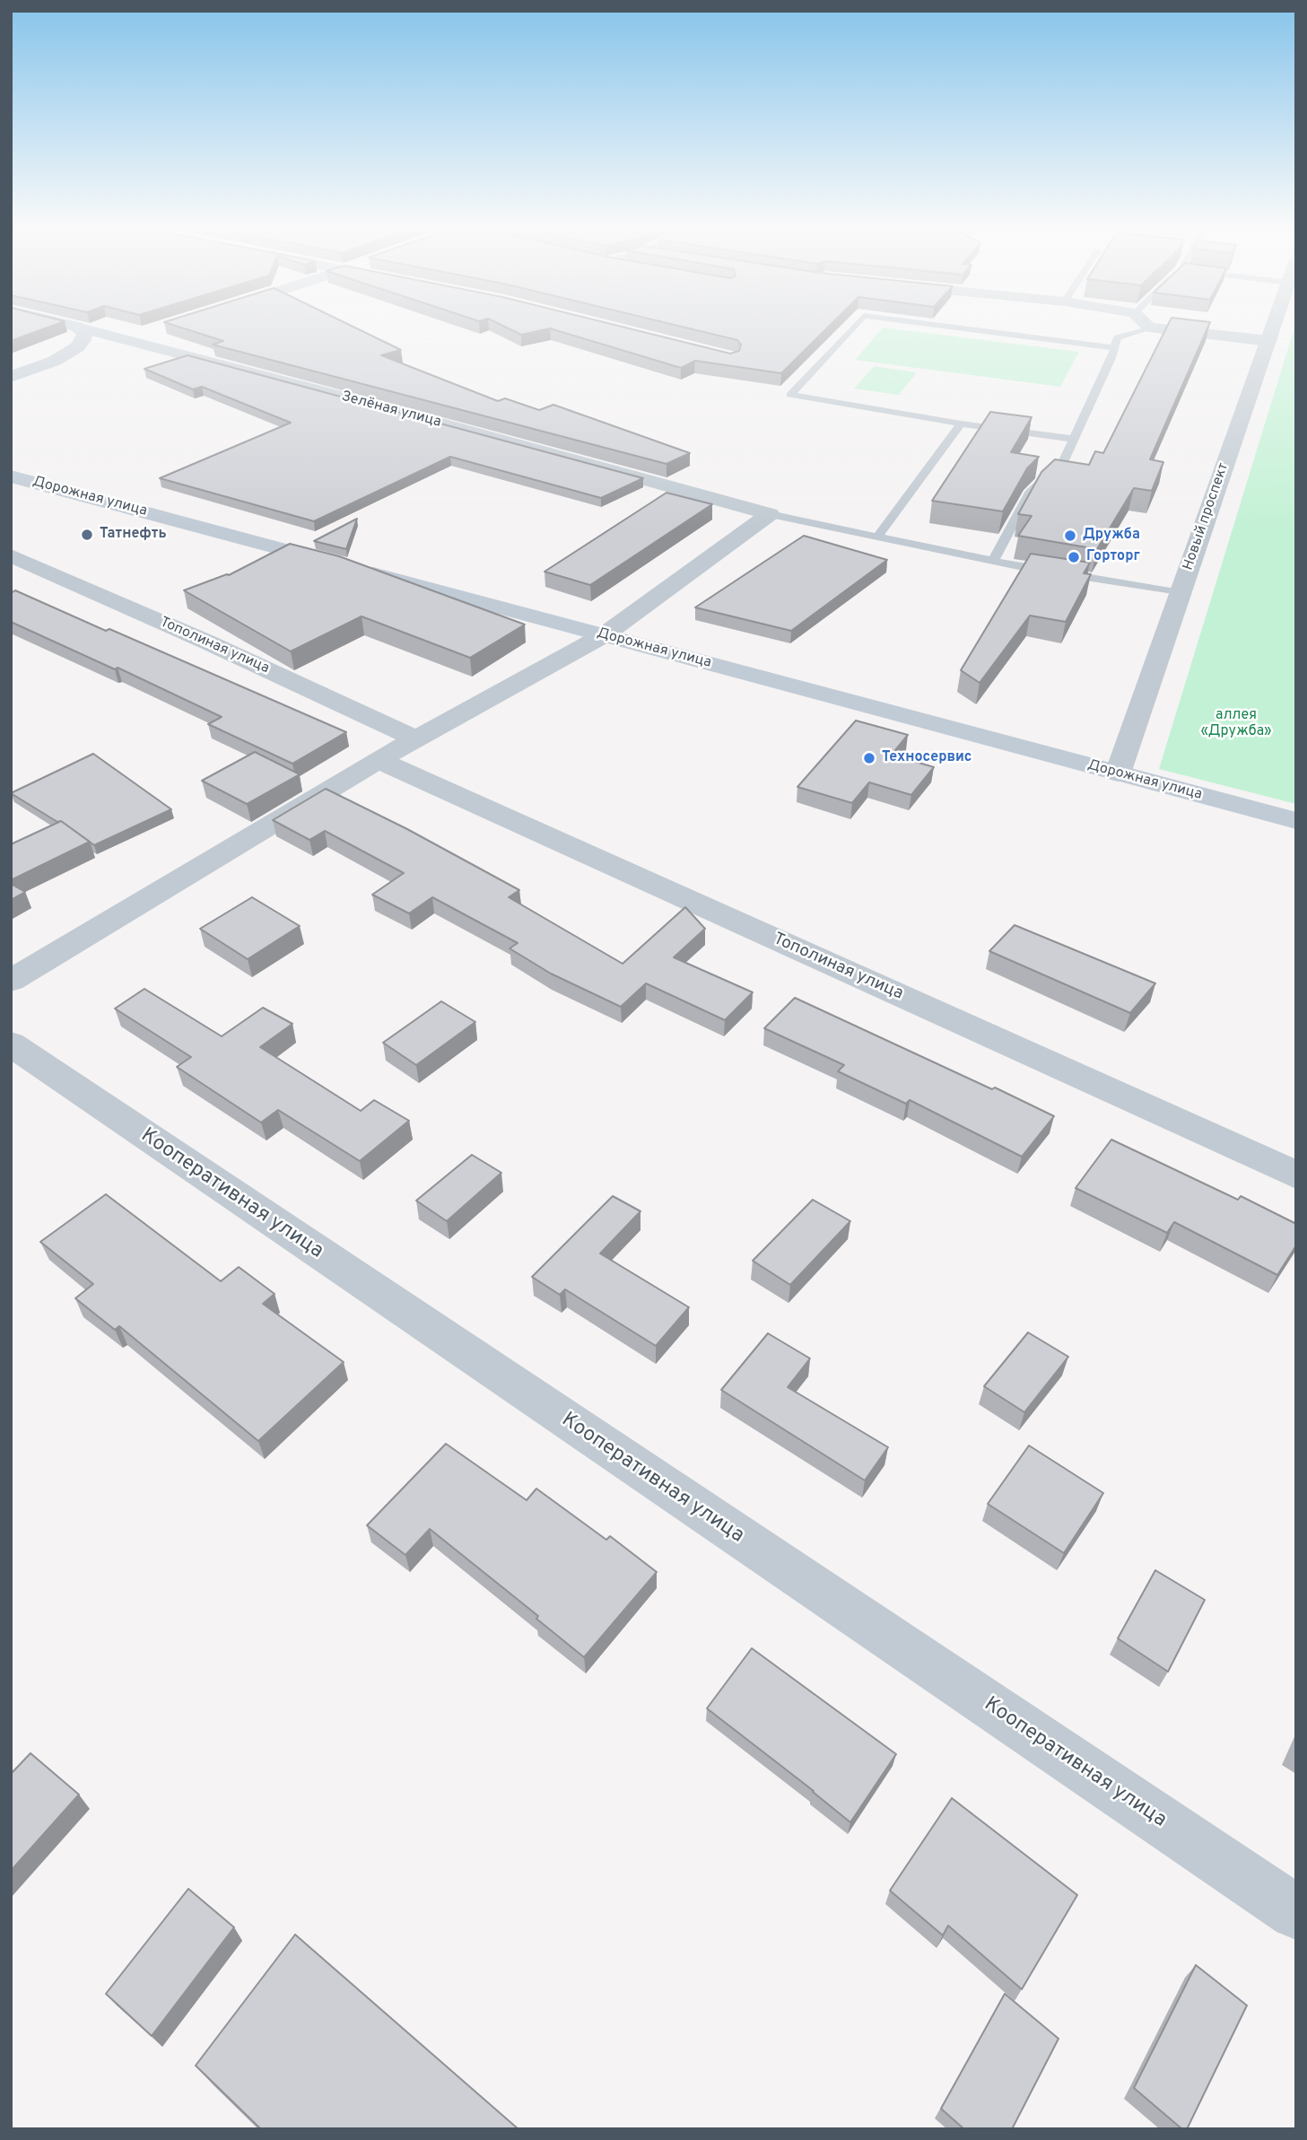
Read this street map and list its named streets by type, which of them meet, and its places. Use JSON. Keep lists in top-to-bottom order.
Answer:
{
  "streets": {
    "main road": ["Дорожная улица"],
    "street": [
      "Зелёная улица",
      "Новый проспект",
      "Тополиная улица",
      "Кооперативная улица"
    ]
  },
  "crossings": [
    ["Дорожная улица", "Новый проспект"]
  ],
  "parks": ["аллея «Дружба»"],
  "places": [
    "Татнефть",
    "Дружба",
    "Горторг",
    "Техносервис"
  ]
}
